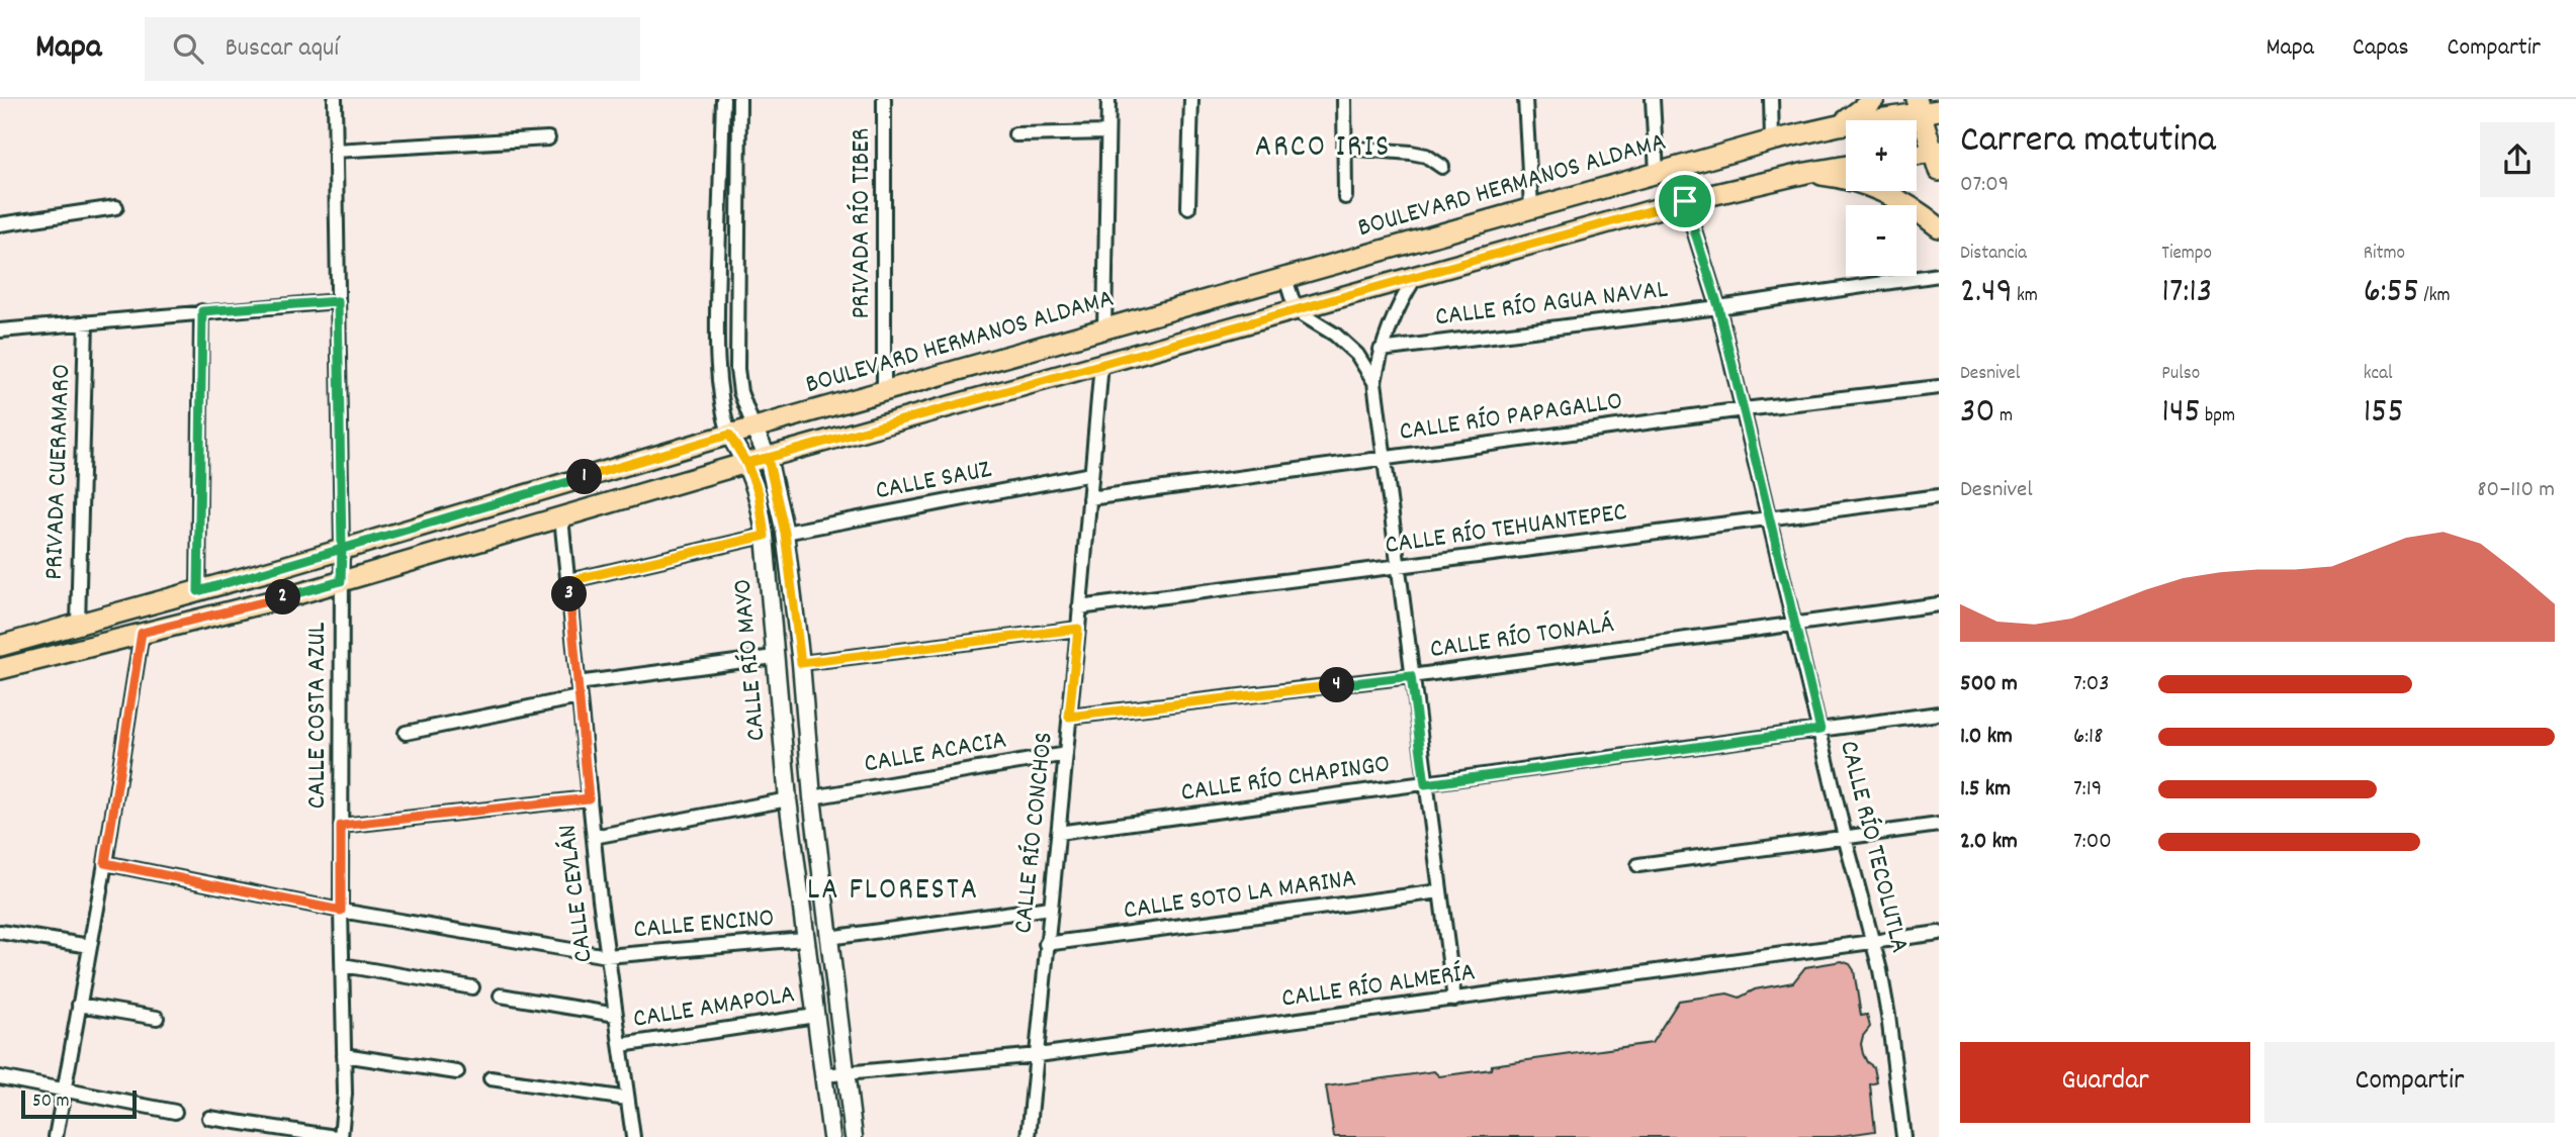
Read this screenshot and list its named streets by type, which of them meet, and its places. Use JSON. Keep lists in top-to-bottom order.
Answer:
{
  "streets": {
    "main road": ["BOULEVARD HERMANOS ALDAMA"],
    "street": [
      "PRIVADA RÍO TIBER",
      "CALLE RÍO AGUA NAVAL",
      "CALLE RÍO PAPAGALLO",
      "PRIVADA CUERAMARO",
      "CALLE SAUZ",
      "CALLE RÍO TEHUANTEPEC",
      "CALLE RÍO TONALÁ",
      "CALLE RÍO MAYO",
      "CALLE COSTA AZUL",
      "CALLE ACACIA",
      "CALLE RÍO CHAPINGO",
      "CALLE RÍO CONCHOS",
      "CALLE RÍO TECOLUTLA",
      "CALLE CEYLÁN",
      "CALLE SOTO LA MARINA",
      "CALLE ENCINO",
      "CALLE RÍO ALMERÍA",
      "CALLE AMAPOLA"
    ]
  },
  "crossings": [
    ["BOULEVARD HERMANOS ALDAMA", "PRIVADA RÍO TIBER"],
    ["BOULEVARD HERMANOS ALDAMA", "PRIVADA CUERAMARO"],
    ["BOULEVARD HERMANOS ALDAMA", "CALLE RÍO MAYO"],
    ["BOULEVARD HERMANOS ALDAMA", "CALLE COSTA AZUL"],
    ["CALLE RÍO AGUA NAVAL", "CALLE RÍO TECOLUTLA"],
    ["CALLE RÍO PAPAGALLO", "CALLE RÍO CONCHOS"],
    ["CALLE RÍO PAPAGALLO", "CALLE RÍO TECOLUTLA"],
    ["CALLE SAUZ", "CALLE RÍO MAYO"],
    ["CALLE SAUZ", "CALLE RÍO CONCHOS"],
    ["CALLE RÍO TEHUANTEPEC", "CALLE RÍO CONCHOS"],
    ["CALLE RÍO TEHUANTEPEC", "CALLE RÍO TECOLUTLA"],
    ["CALLE RÍO TONALÁ", "CALLE RÍO CONCHOS"],
    ["CALLE RÍO TONALÁ", "CALLE RÍO TECOLUTLA"],
    ["CALLE RÍO MAYO", "CALLE ACACIA"],
    ["CALLE RÍO MAYO", "CALLE ENCINO"],
    ["CALLE RÍO MAYO", "CALLE RÍO ALMERÍA"],
    ["CALLE RÍO MAYO", "CALLE AMAPOLA"],
    ["CALLE COSTA AZUL", "CALLE ENCINO"],
    ["CALLE ACACIA", "CALLE RÍO CONCHOS"],
    ["CALLE RÍO CHAPINGO", "CALLE RÍO CONCHOS"],
    ["CALLE RÍO CHAPINGO", "CALLE RÍO TECOLUTLA"],
    ["CALLE RÍO CONCHOS", "CALLE SOTO LA MARINA"],
    ["CALLE RÍO CONCHOS", "CALLE RÍO ALMERÍA"],
    ["CALLE RÍO TECOLUTLA", "CALLE RÍO ALMERÍA"],
    ["CALLE CEYLÁN", "CALLE ENCINO"],
    ["CALLE CEYLÁN", "CALLE AMAPOLA"]
  ],
  "districts": ["ARCO IRIS", "LA FLORESTA"],
  "scale_bar": "50 m",
  "page": {
    "header": "Mapa",
    "search": "Buscar aquí",
    "nav": ["Mapa", "Capas", "Compartir"],
    "heading": ["Carrera matutina", "07:09"],
    "map_buttons": ["+", "−"],
    "stats": [
      ["Distancia", "2.49 km"],
      ["Tiempo", "17:13"],
      ["Ritmo", "6:55 /km"],
      ["Desnivel", "30 m"],
      ["Pulso", "145 bpm"],
      ["kcal", "155"]
    ],
    "pins": [
      "1",
      "3",
      "2",
      "4"
    ],
    "chart": ["Desnivel", "80–110 m"],
    "list": [
      {
        "name": "500 m",
        "note": "7:03"
      },
      {
        "name": "1.0 km",
        "note": "6:18"
      },
      {
        "name": "1.5 km",
        "note": "7:19"
      },
      {
        "name": "2.0 km",
        "note": "7:00"
      }
    ],
    "buttons": ["Guardar", "Compartir"],
    "scale": "50 m"
  }
}
